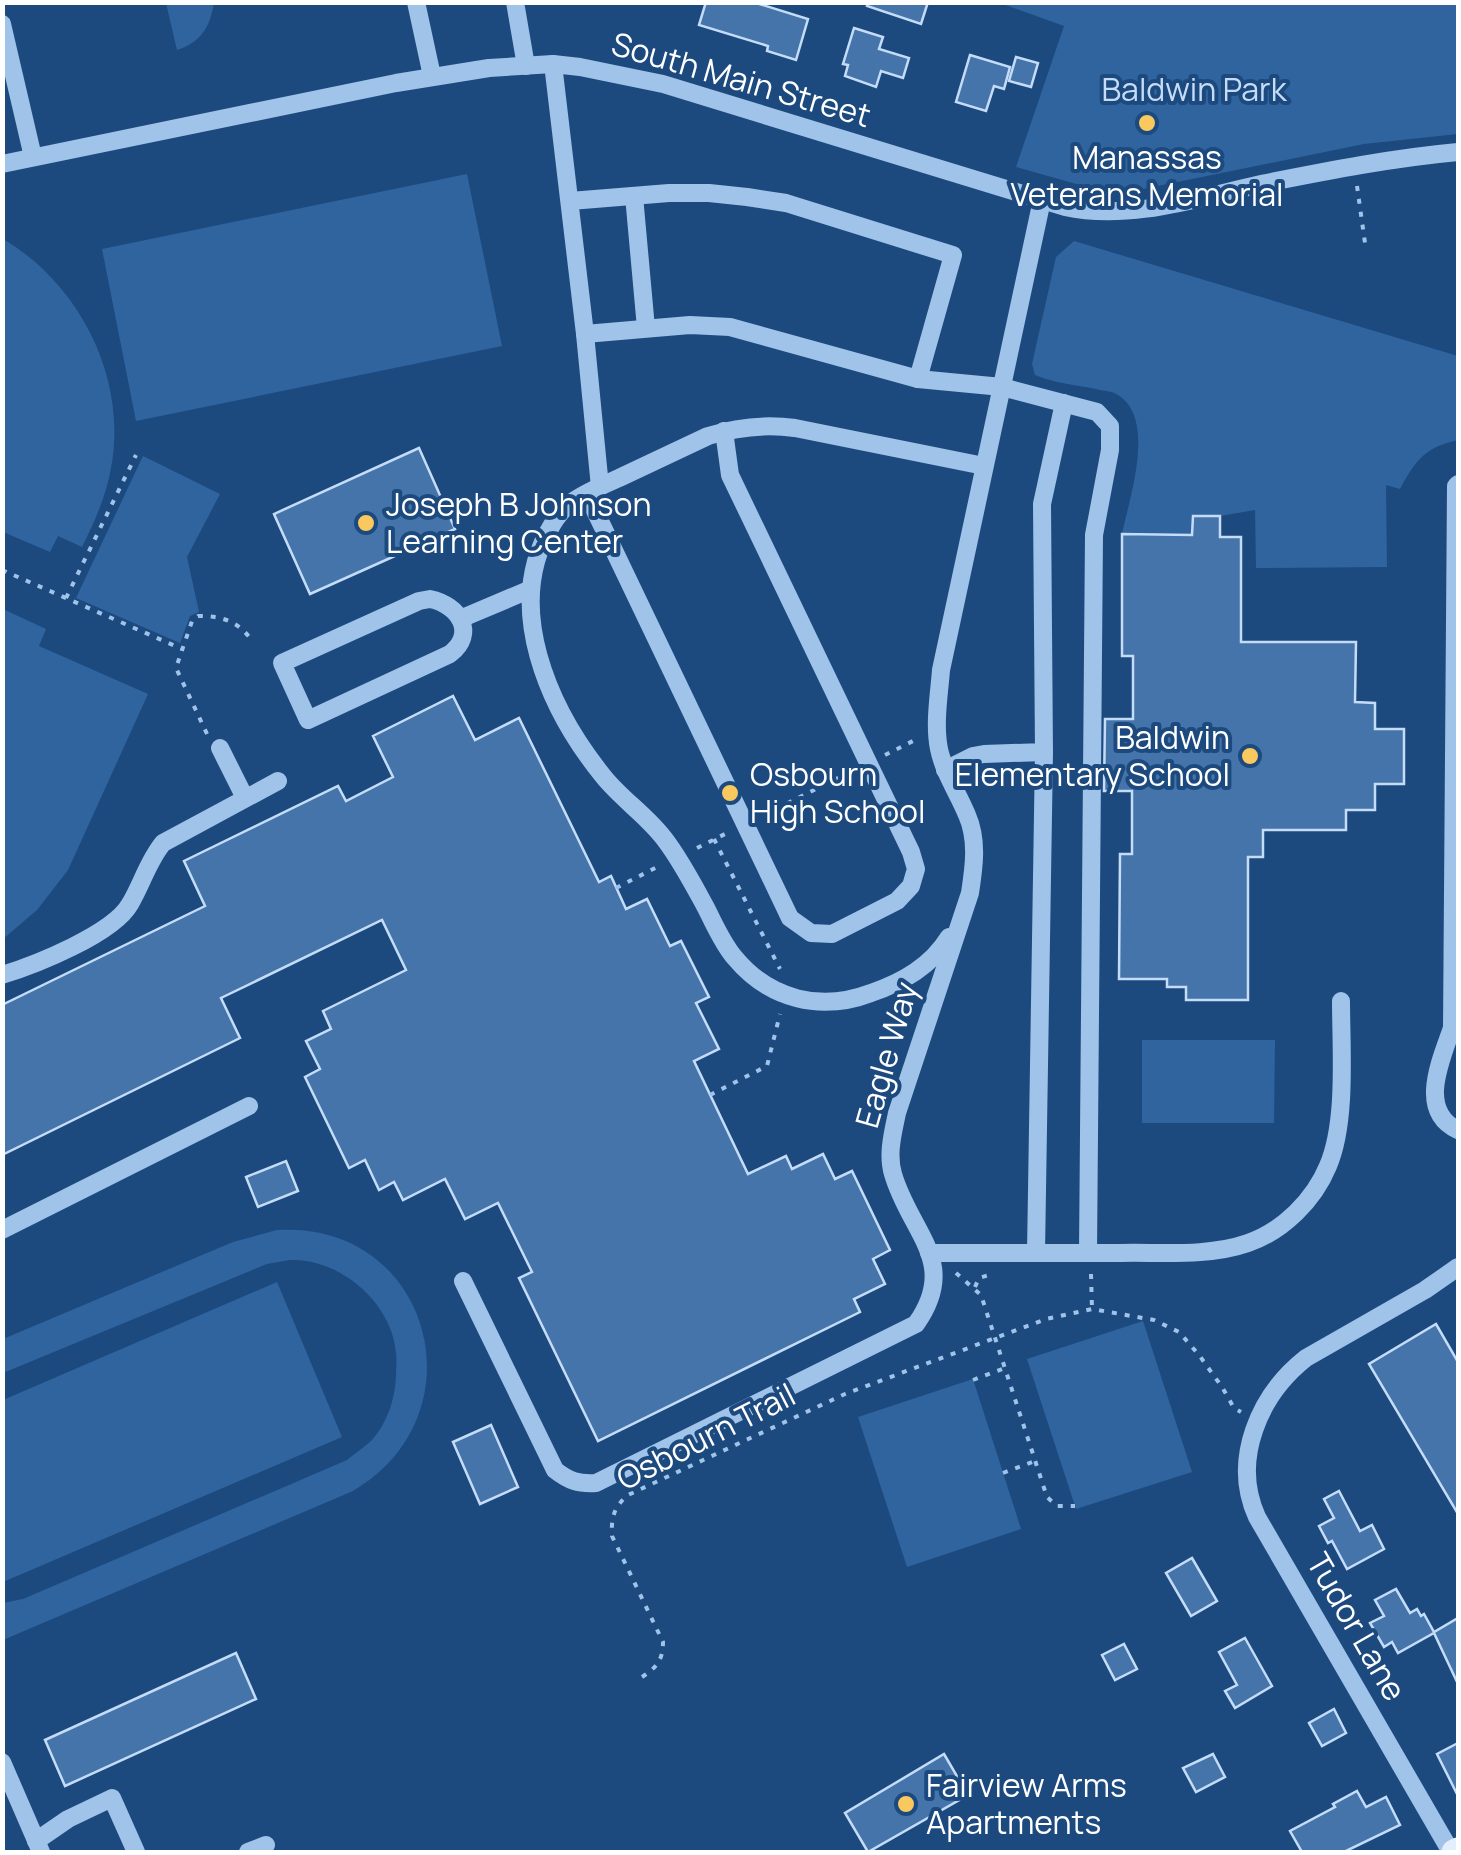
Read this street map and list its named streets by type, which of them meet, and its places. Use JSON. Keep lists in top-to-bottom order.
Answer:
{
  "streets": {
    "street": ["South Main Street", "Eagle Way", "Tudor Lane"],
    "path": ["Osbourn Trail"]
  },
  "crossings": [
    ["South Main Street", "Eagle Way"]
  ],
  "parks": ["Baldwin Park"],
  "places": [
    "Manassas Veterans Memorial",
    "Joseph B Johnson Learning Center",
    "Baldwin Elementary School",
    "Osbourn High School",
    "Fairview Arms Apartments"
  ]
}
